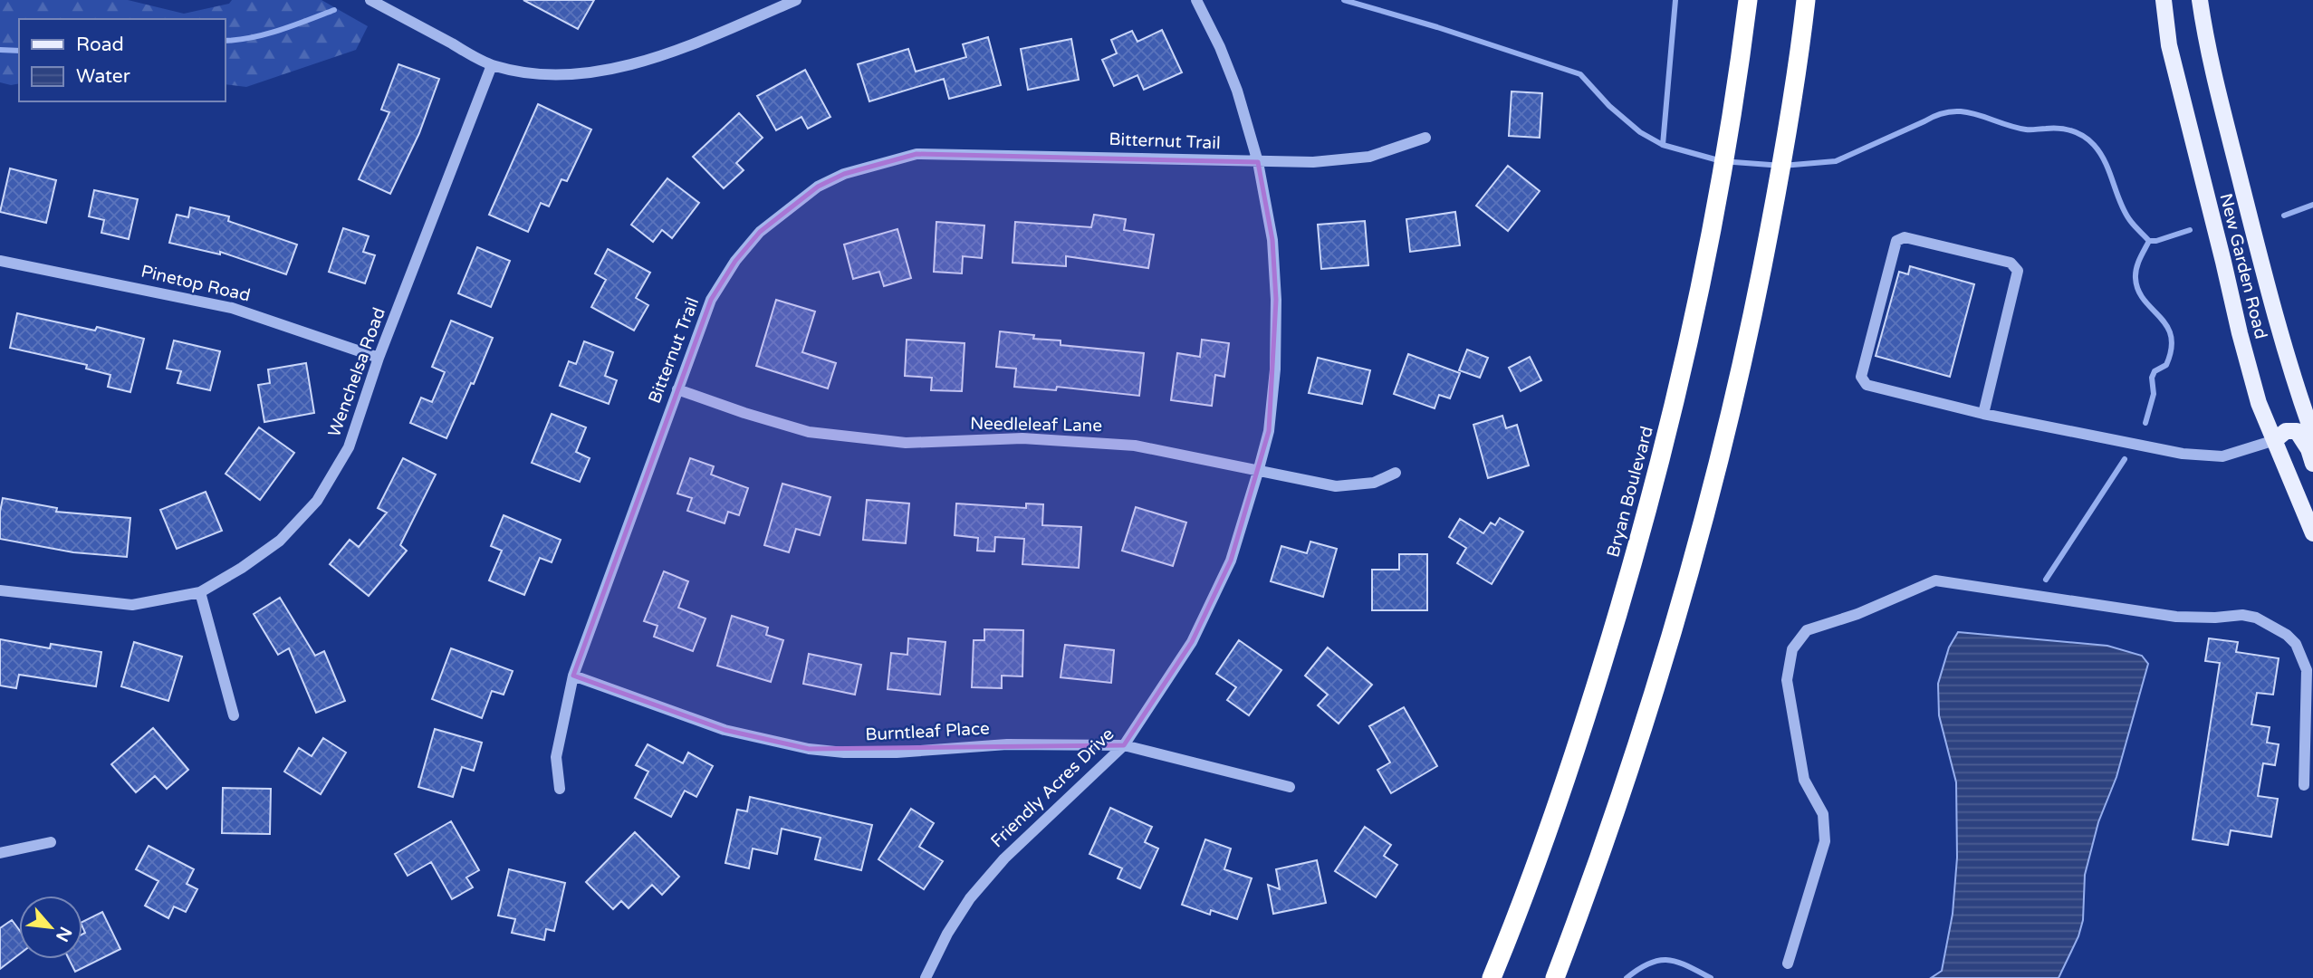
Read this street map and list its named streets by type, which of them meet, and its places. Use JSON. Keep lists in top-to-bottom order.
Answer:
{
  "streets": {
    "highway": ["Bryan Boulevard"],
    "main road": ["New Garden Road"],
    "street": [
      "Bitternut Trail",
      "Pinetop Road",
      "Wenchelsa Road",
      "Needleleaf Lane",
      "Burntleaf Place",
      "Friendly Acres Drive"
    ]
  },
  "crossings": [
    ["Bitternut Trail", "Needleleaf Lane"],
    ["Bitternut Trail", "Burntleaf Place"],
    ["Bitternut Trail", "Friendly Acres Drive"],
    ["Pinetop Road", "Wenchelsa Road"],
    ["Needleleaf Lane", "Friendly Acres Drive"],
    ["Burntleaf Place", "Friendly Acres Drive"]
  ],
  "legend": ["Road", "Water"],
  "north": "bottom right"
}
